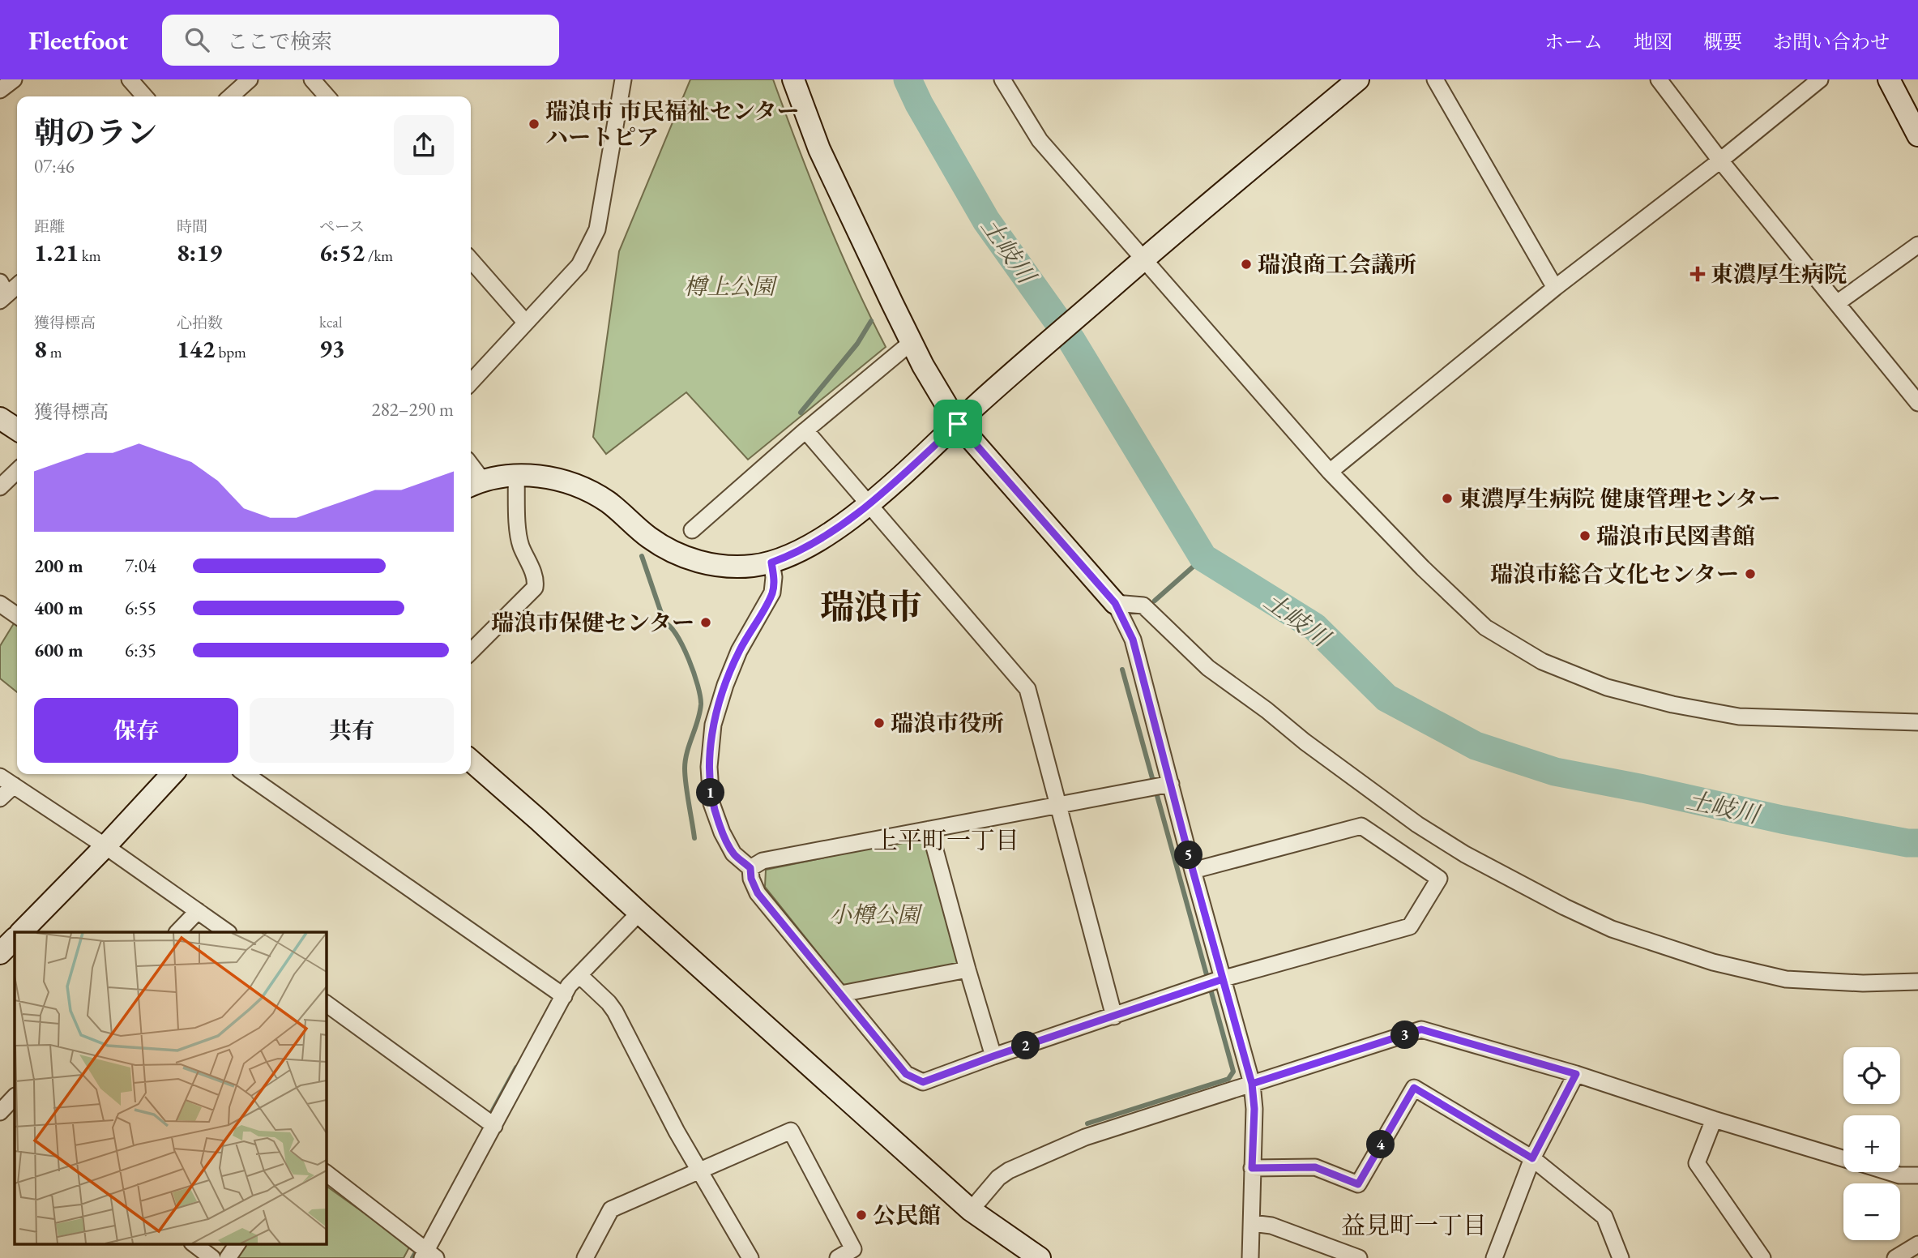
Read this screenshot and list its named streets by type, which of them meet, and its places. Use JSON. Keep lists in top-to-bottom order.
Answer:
{
  "districts": ["瑞浪市", "上平町一丁目", "益見町一丁目"],
  "water": ["土岐川"],
  "parks": ["樽上公園", "小樽公園"],
  "places": {
    "other": [
      "瑞浪市 市民福祉センター ハートピア",
      "瑞浪商工会議所",
      "東濃厚生病院 健康管理センター",
      "瑞浪市民図書館",
      "瑞浪市総合文化センター",
      "瑞浪市保健センター",
      "瑞浪市役所",
      "公民館"
    ],
    "health": ["東濃厚生病院"]
  },
  "page": {
    "header": "Fleetfoot",
    "search": "ここで検索",
    "nav": [
      "ホーム",
      "地図",
      "概要",
      "お問い合わせ"
    ],
    "heading": ["朝のラン", "07:46"],
    "stats": [
      ["距離", "1.21 km"],
      ["時間", "8:19"],
      ["ペース", "6:52 /km"],
      ["獲得標高", "8 m"],
      ["心拍数", "142 bpm"],
      ["kcal", "93"]
    ],
    "chart": ["獲得標高", "282–290 m"],
    "list": [
      {
        "name": "200 m",
        "note": "7:04"
      },
      {
        "name": "400 m",
        "note": "6:55"
      },
      {
        "name": "600 m",
        "note": "6:35"
      }
    ],
    "buttons": ["保存", "共有"],
    "pins": [
      "1",
      "5",
      "3",
      "2",
      "4"
    ],
    "map_buttons": ["+", "−"]
  }
}
